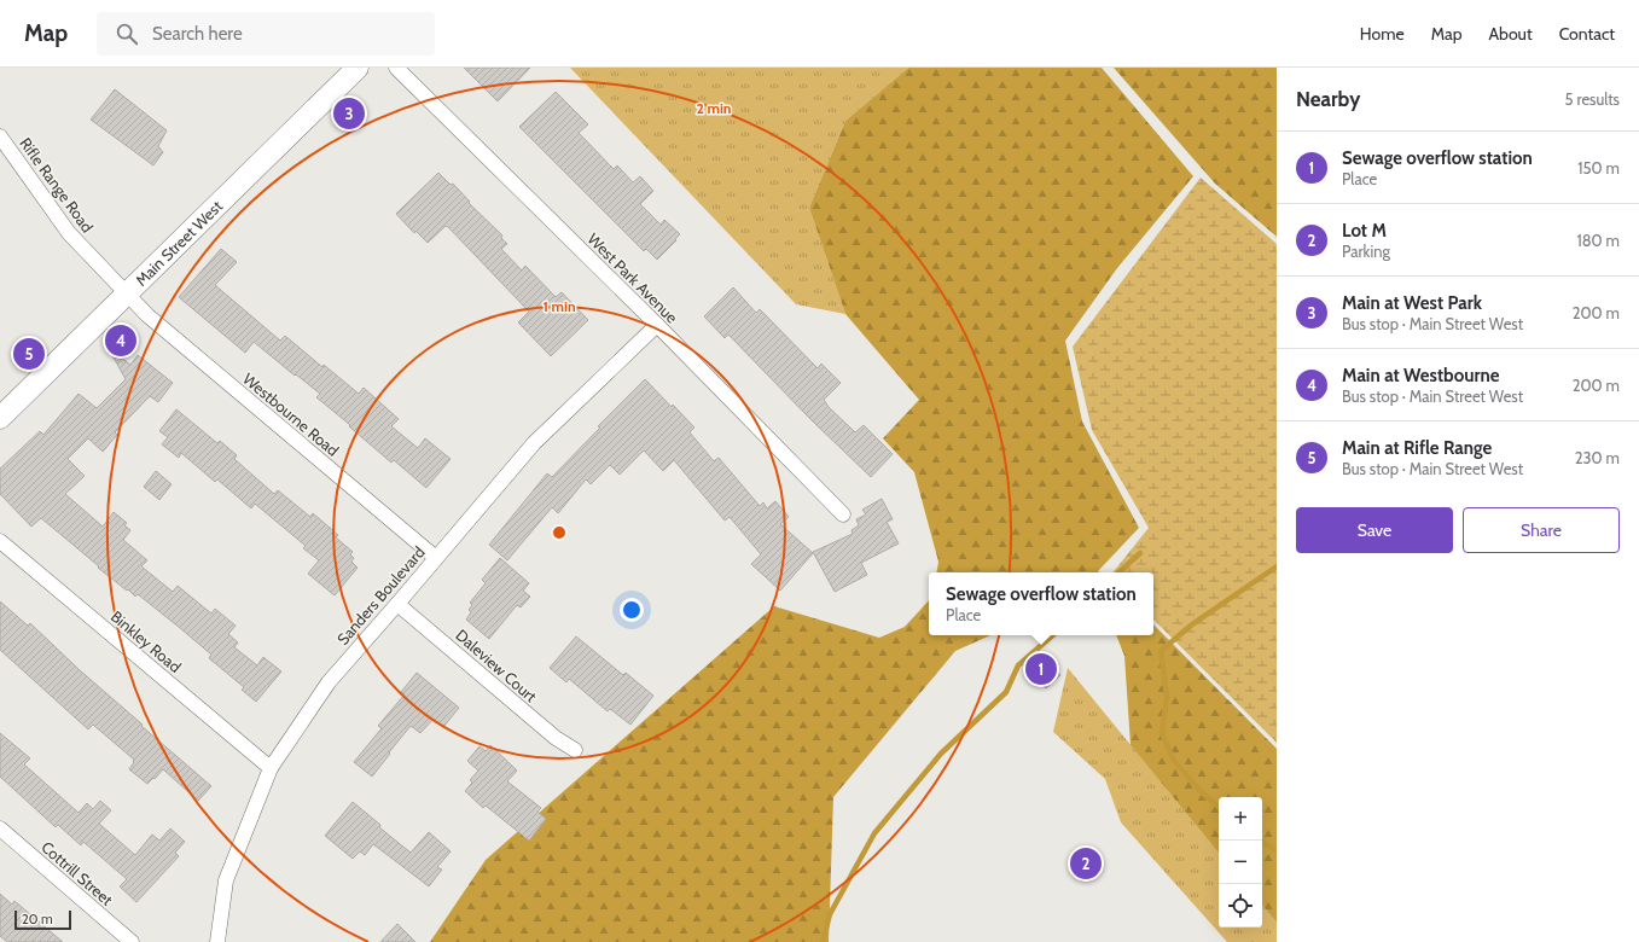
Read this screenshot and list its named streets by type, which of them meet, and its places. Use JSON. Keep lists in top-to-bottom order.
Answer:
{
  "streets": {
    "main road": ["Main Street West"],
    "street": [
      "Rifle Range Road",
      "West Park Avenue",
      "Westbourne Road",
      "Sanders Boulevard",
      "Binkley Road",
      "Daleview Court",
      "Cottrill Street"
    ]
  },
  "crossings": [
    ["Rifle Range Road", "Main Street West"],
    ["Rifle Range Road", "Westbourne Road"],
    ["Main Street West", "Westbourne Road"],
    ["West Park Avenue", "Sanders Boulevard"],
    ["Westbourne Road", "Sanders Boulevard"],
    ["Sanders Boulevard", "Binkley Road"],
    ["Sanders Boulevard", "Daleview Court"]
  ],
  "scale_bar": "20 m",
  "page": {
    "header": "Map",
    "search": "Search here",
    "nav": [
      "Home",
      "Map",
      "About",
      "Contact"
    ],
    "heading": ["Nearby", "5 results"],
    "pins": [
      "3",
      "4",
      "5",
      "1",
      "2"
    ],
    "list": [
      {
        "mark": "1",
        "name": "Sewage overflow station",
        "note": "Place",
        "value": "150 m"
      },
      {
        "mark": "2",
        "name": "Lot M",
        "note": "Parking",
        "value": "180 m"
      },
      {
        "mark": "3",
        "name": "Main at West Park",
        "note": "Bus stop · Main Street West",
        "value": "200 m"
      },
      {
        "mark": "4",
        "name": "Main at Westbourne",
        "note": "Bus stop · Main Street West",
        "value": "200 m"
      },
      {
        "mark": "5",
        "name": "Main at Rifle Range",
        "note": "Bus stop · Main Street West",
        "value": "230 m"
      }
    ],
    "buttons": ["Save", "Share"],
    "popup": ["Sewage overflow station", "Place"],
    "map_buttons": ["+", "−"],
    "scale": "20 m"
  },
  "rings": ["2 min", "1 min"]
}
